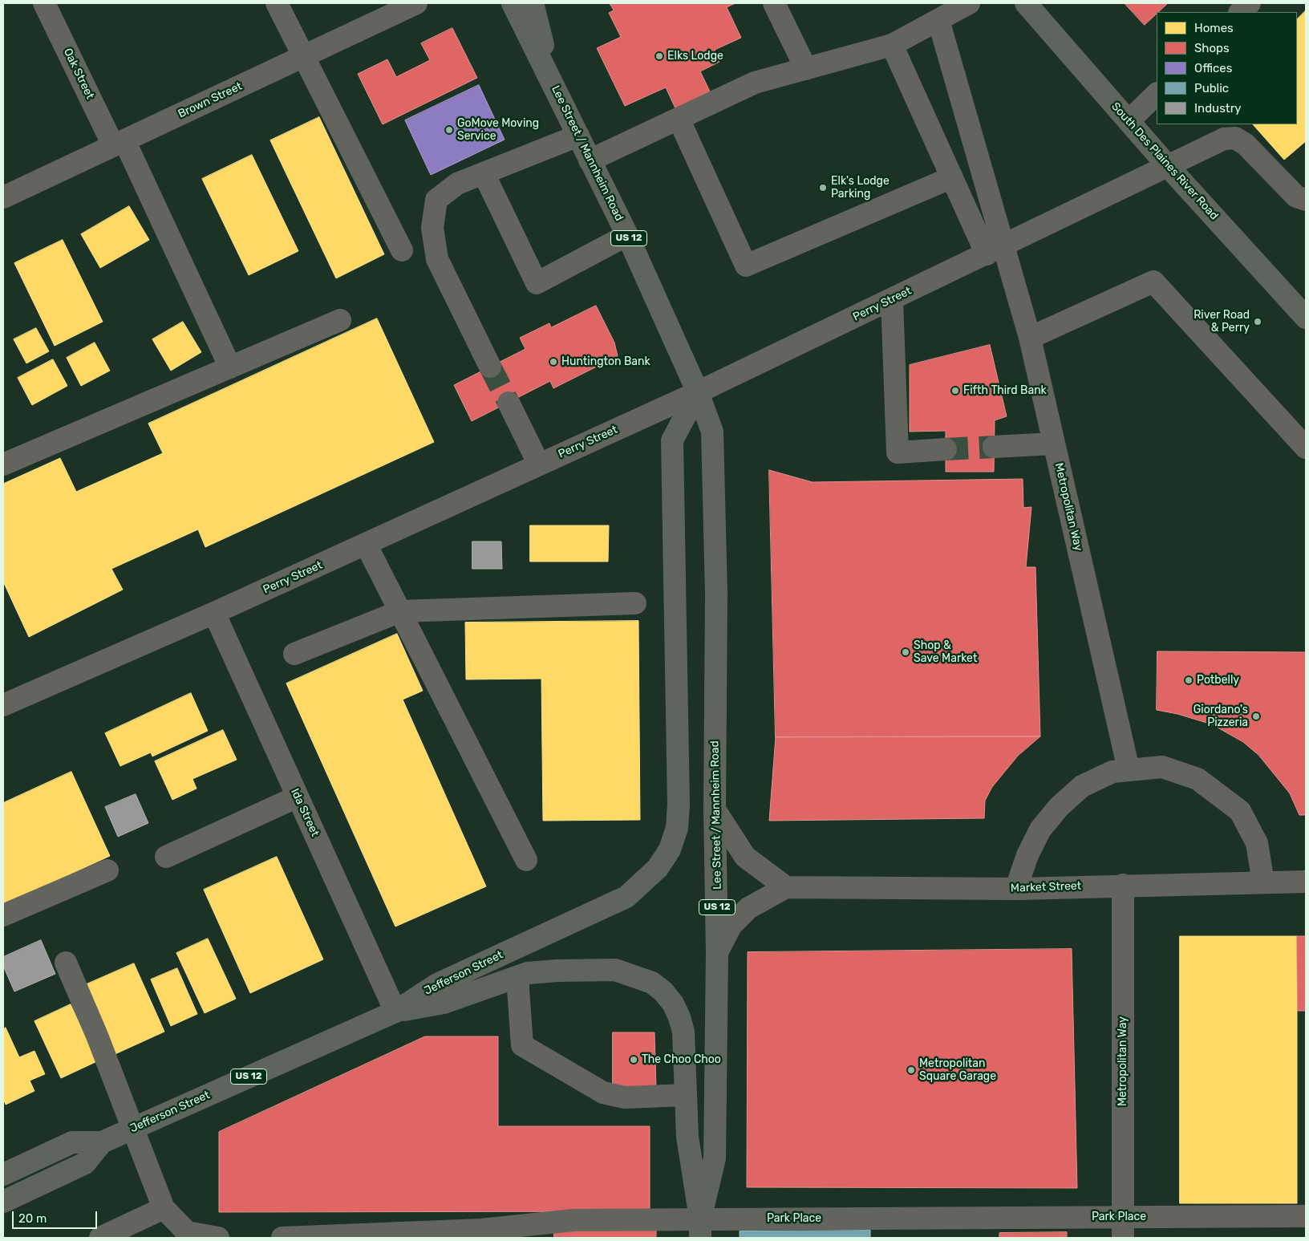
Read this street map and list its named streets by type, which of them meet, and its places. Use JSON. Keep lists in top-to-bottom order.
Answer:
{
  "streets": {
    "main road": [
      "Lee Street / Mannheim Road",
      "South Des Plaines River Road",
      "US 12",
      "Jefferson Street"
    ],
    "street": [
      "Oak Street",
      "Brown Street",
      "Perry Street",
      "Metropolitan Way",
      "Ida Street",
      "Market Street",
      "Park Place"
    ]
  },
  "crossings": [
    ["Oak Street", "Brown Street"],
    ["Lee Street / Mannheim Road", "Perry Street"],
    ["Lee Street / Mannheim Road", "Market Street"],
    ["Lee Street / Mannheim Road", "Jefferson Street"],
    ["Lee Street / Mannheim Road", "Park Place"],
    ["South Des Plaines River Road", "Perry Street"],
    ["US 12", "Jefferson Street"],
    ["Perry Street", "Metropolitan Way"],
    ["Perry Street", "Ida Street"],
    ["Perry Street", "Jefferson Street"],
    ["Metropolitan Way", "Market Street"],
    ["Metropolitan Way", "Park Place"],
    ["Ida Street", "Jefferson Street"]
  ],
  "places": [
    "Elks Lodge",
    "GoMove Moving Service",
    "Elk's Lodge Parking",
    "River Road & Perry",
    "Huntington Bank",
    "Fifth Third Bank",
    "Shop & Save Market",
    "Potbelly",
    "Giordano's Pizzeria",
    "The Choo Choo",
    "Metropolitan Square Garage"
  ],
  "legend": [
    "Homes",
    "Shops",
    "Offices",
    "Public",
    "Industry"
  ],
  "scale_bar": "20 m"
}
